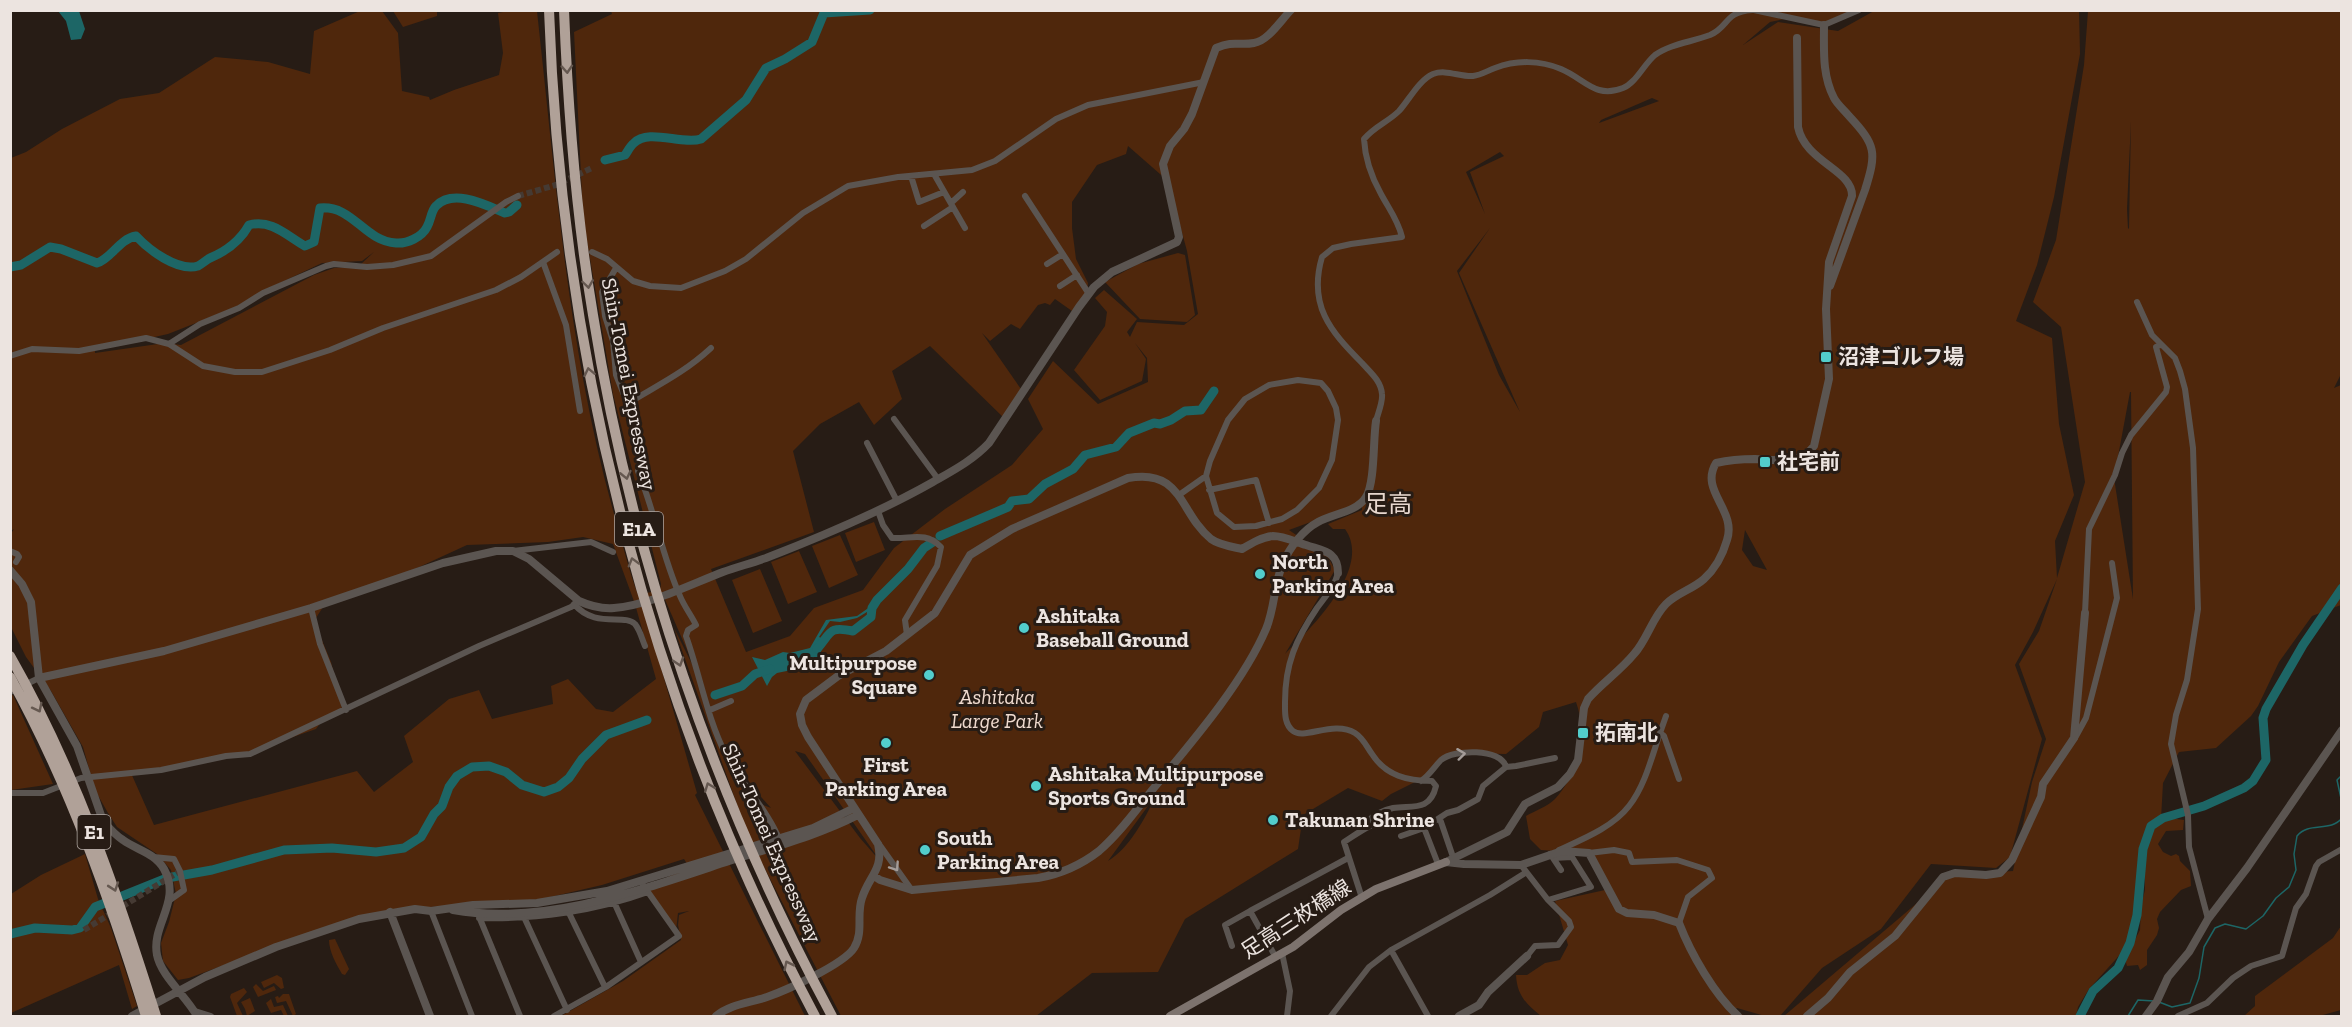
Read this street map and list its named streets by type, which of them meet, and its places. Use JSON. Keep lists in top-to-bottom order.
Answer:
{
  "streets": {
    "highway": ["Shin-Tomei Expressway", "E1A", "E1"],
    "main road": ["足高三枚橋線"]
  },
  "districts": ["足高"],
  "parks": ["Ashitaka Large Park"],
  "places": {
    "transit": ["沼津ゴルフ場", "社宅前", "拓南北"],
    "other": [
      "North Parking Area",
      "Ashitaka Baseball Ground",
      "Multipurpose Square",
      "First Parking Area",
      "Ashitaka Multipurpose Sports Ground",
      "Takunan Shrine",
      "South Parking Area"
    ]
  }
}
